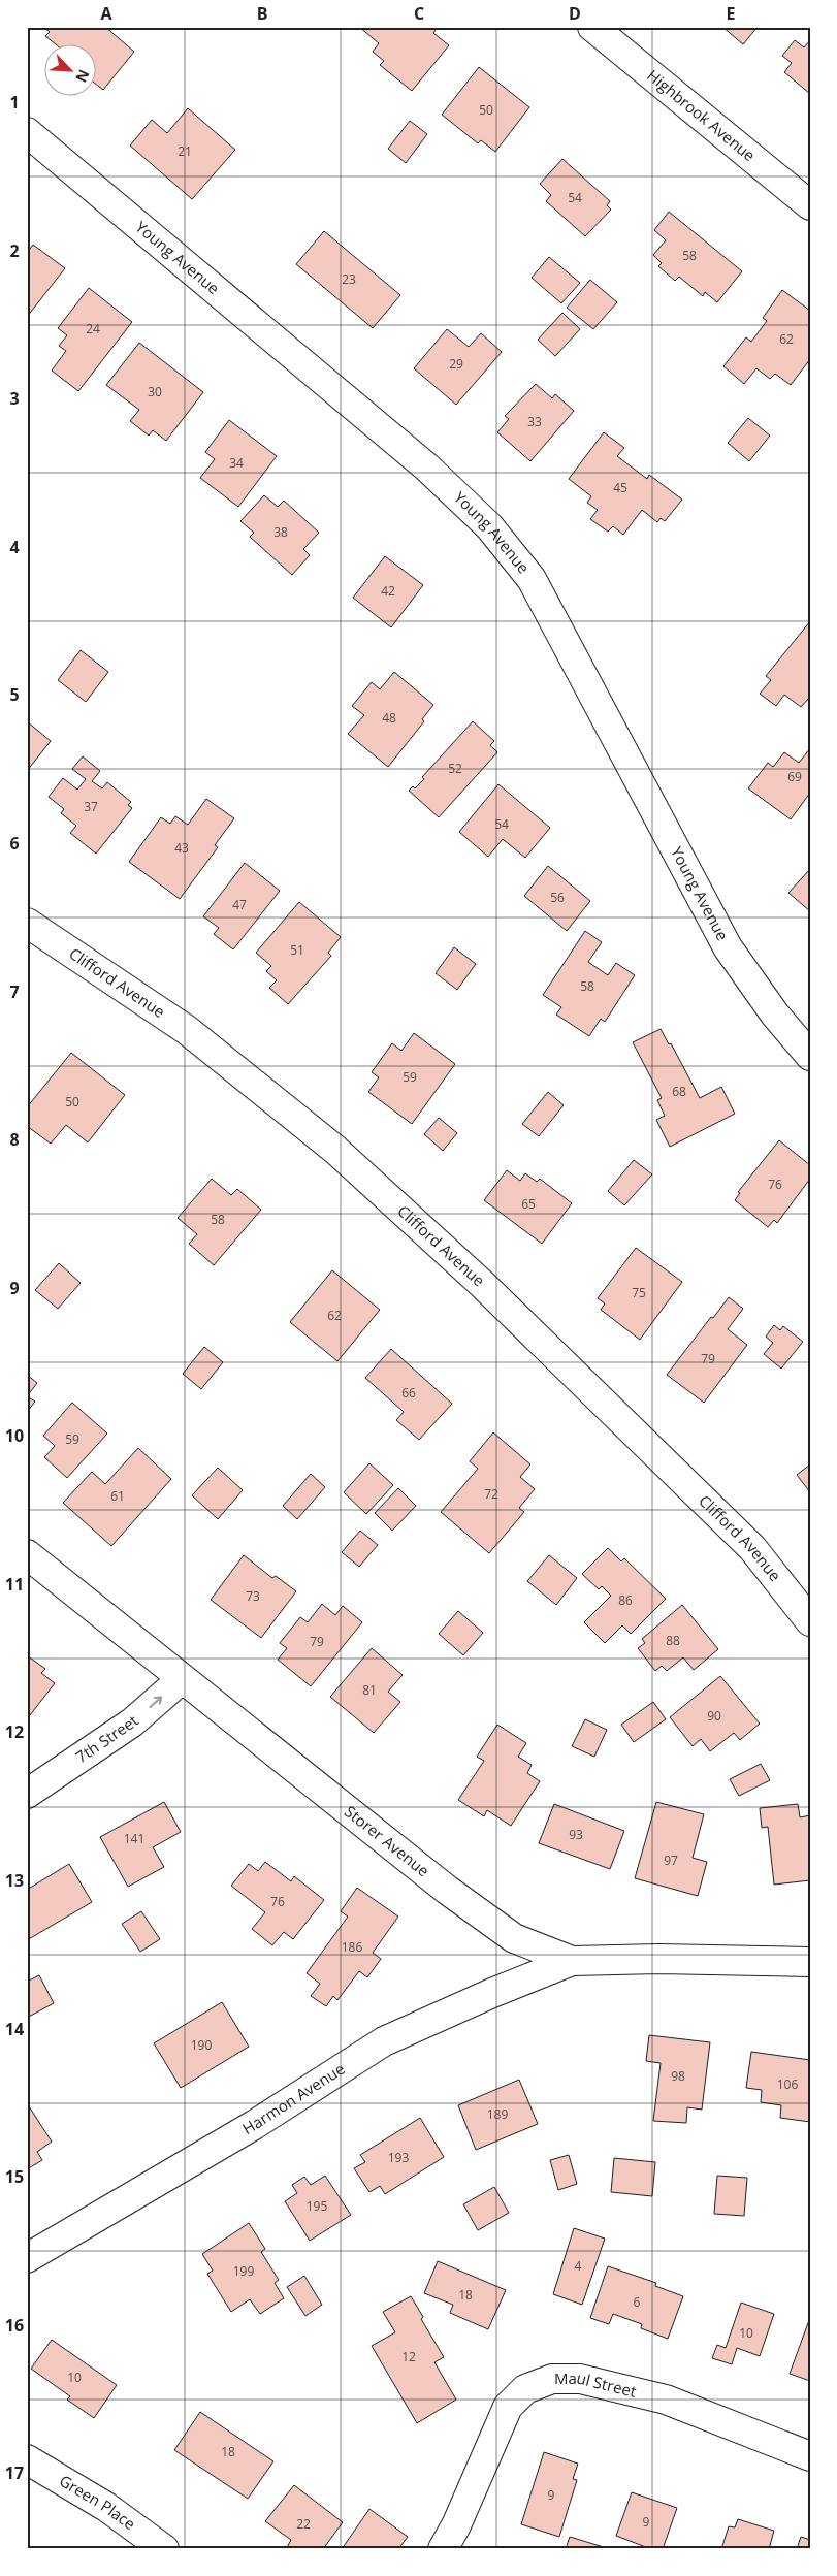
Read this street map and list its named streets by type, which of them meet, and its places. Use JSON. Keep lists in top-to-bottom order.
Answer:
{
  "streets": {
    "street": [
      "Highbrook Avenue",
      "Young Avenue",
      "Clifford Avenue",
      "7th Street",
      "Storer Avenue",
      "Harmon Avenue",
      "Maul Street",
      "Green Place"
    ]
  },
  "crossings": [
    ["7th Street", "Storer Avenue"],
    ["Storer Avenue", "Harmon Avenue"]
  ],
  "one_way": ["7th Street"],
  "house_numbers": [
    "50",
    "21",
    "54",
    "58",
    "23",
    "24",
    "62",
    "29",
    "30",
    "33",
    "34",
    "45",
    "38",
    "42",
    "48",
    "52",
    "69",
    "37",
    "54",
    "43",
    "56",
    "47",
    "51",
    "58",
    "59",
    "68",
    "50",
    "76",
    "65",
    "58",
    "75",
    "62",
    "79",
    "66",
    "59",
    "72",
    "61",
    "73",
    "86",
    "88",
    "79",
    "81",
    "90",
    "93",
    "141",
    "97",
    "76",
    "186",
    "190",
    "98",
    "106",
    "189",
    "193",
    "195",
    "4",
    "199",
    "18",
    "6",
    "10",
    "12",
    "10",
    "18",
    "9",
    "9",
    "22"
  ],
  "north": "bottom right",
  "grid": {
    "columns": [
      "A",
      "B",
      "C",
      "D",
      "E"
    ],
    "rows": [
      "1",
      "2",
      "3",
      "4",
      "5",
      "6",
      "7",
      "8",
      "9",
      "10",
      "11",
      "12",
      "13",
      "14",
      "15",
      "16",
      "17"
    ]
  }
}
